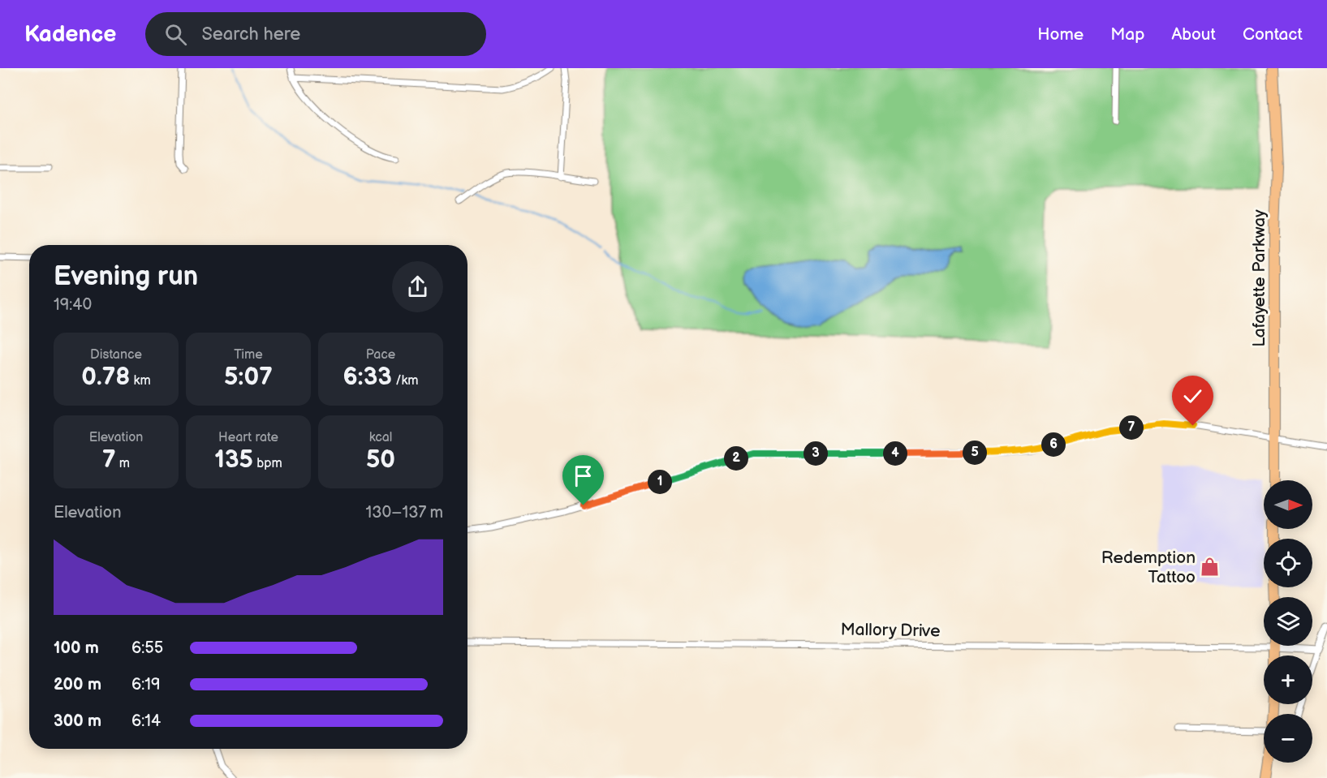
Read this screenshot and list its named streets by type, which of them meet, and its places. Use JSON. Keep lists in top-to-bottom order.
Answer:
{
  "streets": {
    "highway": ["Lafayette Parkway"],
    "street": ["Mallory Drive"]
  },
  "places": {
    "shop": ["Redemption Tattoo"]
  },
  "north": "right",
  "page": {
    "header": "Kadence",
    "search": "Search here",
    "nav": [
      "Home",
      "Map",
      "About",
      "Contact"
    ],
    "heading": ["Evening run", "19:40"],
    "stats": [
      ["Distance", "0.78 km"],
      ["Time", "5:07"],
      ["Pace", "6:33 /km"],
      ["Elevation", "7 m"],
      ["Heart rate", "135 bpm"],
      ["kcal", "50"]
    ],
    "pins": [
      "7",
      "6",
      "5",
      "3",
      "4",
      "2",
      "1"
    ],
    "map_buttons": ["+", "−"],
    "chart": ["Elevation", "130–137 m"],
    "list": [
      {
        "name": "100 m",
        "note": "6:55"
      },
      {
        "name": "200 m",
        "note": "6:19"
      },
      {
        "name": "300 m",
        "note": "6:14"
      }
    ]
  }
}
